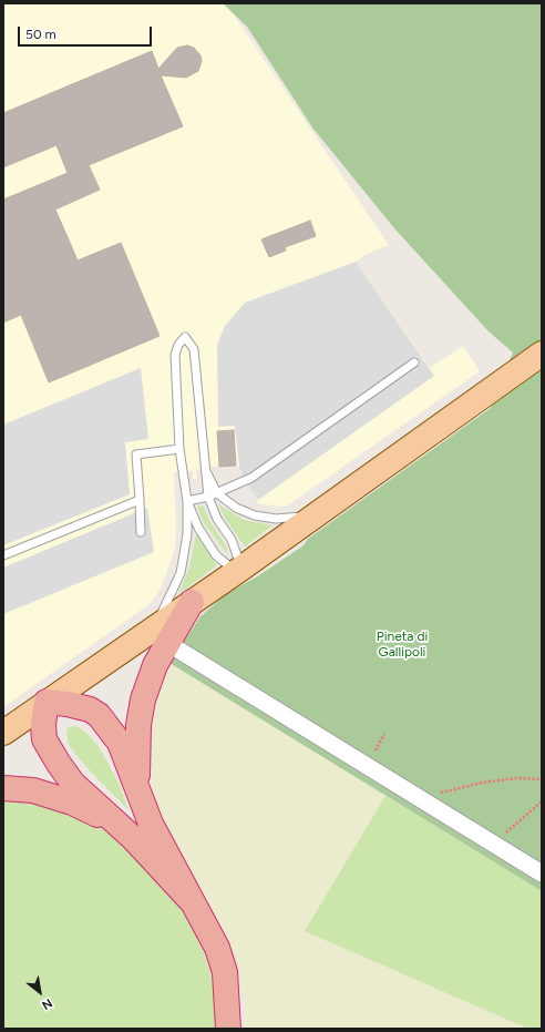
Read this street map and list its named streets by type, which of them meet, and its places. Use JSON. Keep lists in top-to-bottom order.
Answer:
{
  "parks": ["Pineta di Gallipoli"],
  "scale_bar": "50 m",
  "north": "bottom right"
}
